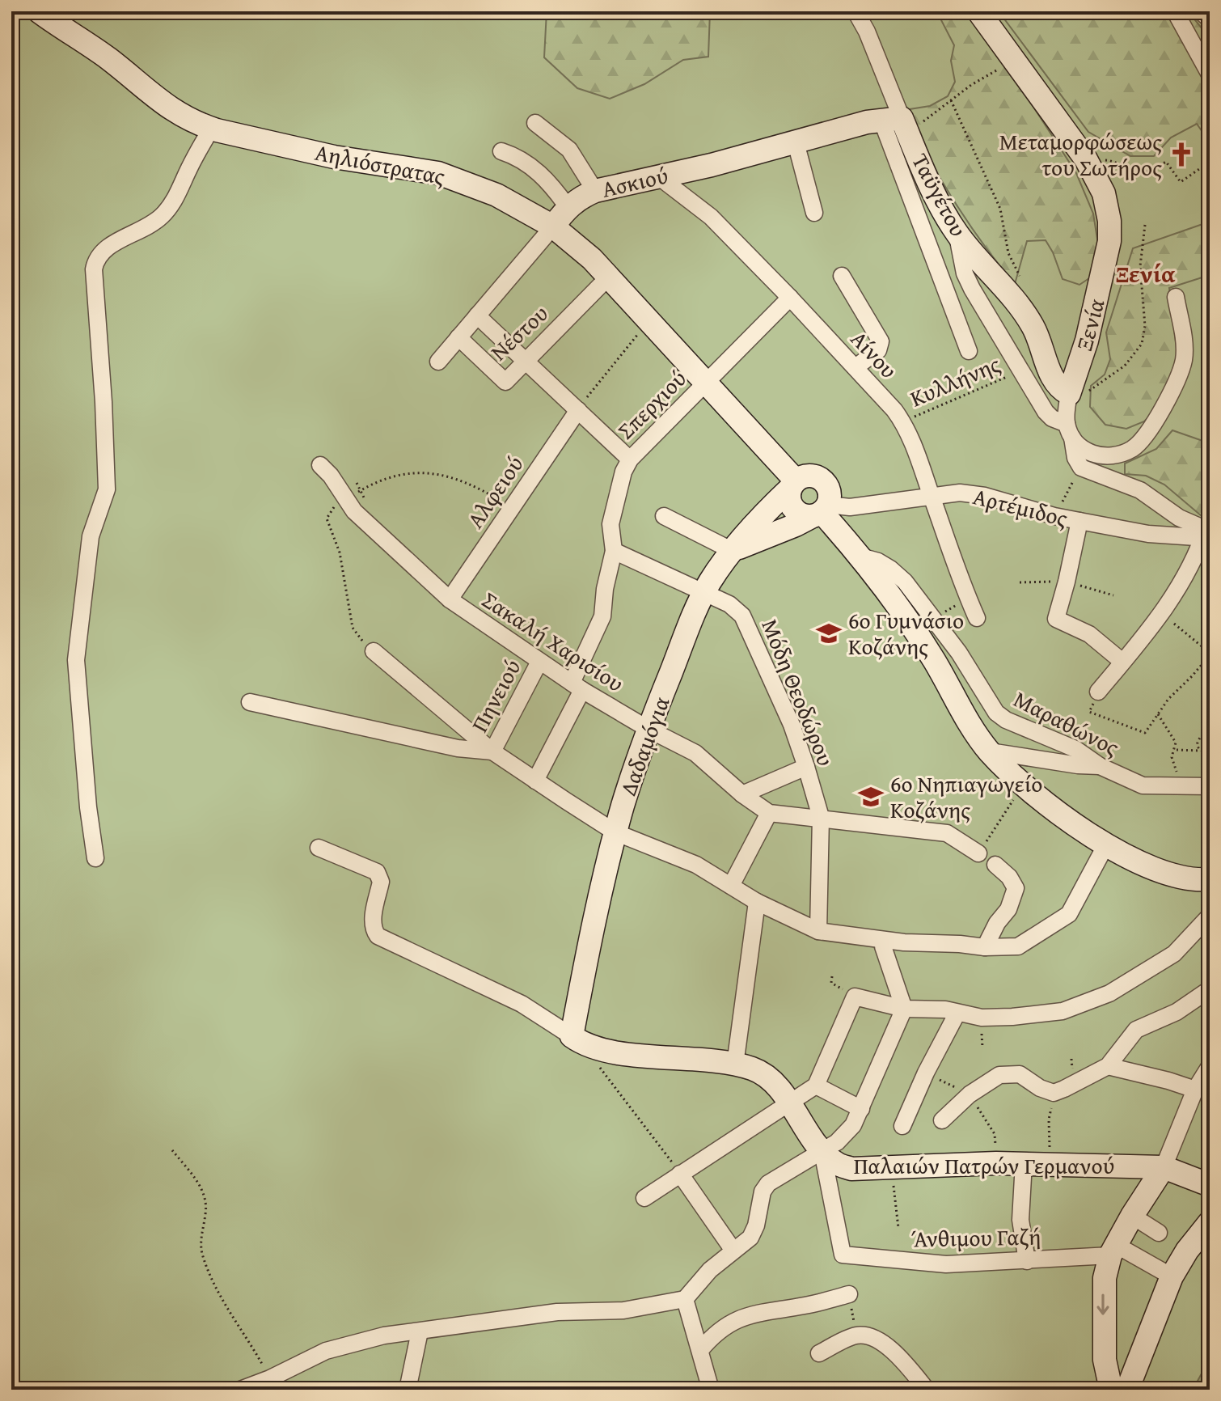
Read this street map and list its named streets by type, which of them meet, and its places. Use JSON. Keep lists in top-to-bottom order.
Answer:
{
  "streets": {
    "street": [
      "Αηλιόστρατας",
      "Ασκιού",
      "Ταϋγέτου",
      "Ξενία",
      "Νέστου",
      "Αίνου",
      "Σπερχιού",
      "Αλφειού",
      "Αρτέμιδος",
      "Σακαλή Χαρισίου",
      "Μόδη Θεοδώρου",
      "Πηνειού",
      "Μαραθώνος",
      "Δαδαμόγια",
      "Παλαιών Πατρών Γερμανού",
      "Άνθιμου Γαζή"
    ],
    "path": ["Κυλλήνης"]
  },
  "crossings": [
    ["Αηλιόστρατας", "Ασκιού"],
    ["Αηλιόστρατας", "Νέστου"],
    ["Αηλιόστρατας", "Σπερχιού"],
    ["Αηλιόστρατας", "Αρτέμιδος"],
    ["Αηλιόστρατας", "Μαραθώνος"],
    ["Αηλιόστρατας", "Δαδαμόγια"],
    ["Ασκιού", "Ταϋγέτου"],
    ["Ασκιού", "Νέστου"],
    ["Ασκιού", "Αίνου"],
    ["Ταϋγέτου", "Ξενία"],
    ["Αίνου", "Κυλλήνης"],
    ["Αίνου", "Σπερχιού"],
    ["Αίνου", "Αρτέμιδος"],
    ["Σπερχιού", "Σακαλή Χαρισίου"],
    ["Σπερχιού", "Μόδη Θεοδώρου"],
    ["Αλφειού", "Σακαλή Χαρισίου"],
    ["Αρτέμιδος", "Δαδαμόγια"],
    ["Σακαλή Χαρισίου", "Πηνειού"],
    ["Σακαλή Χαρισίου", "Δαδαμόγια"],
    ["Μόδη Θεοδώρου", "Δαδαμόγια"],
    ["Δαδαμόγια", "Παλαιών Πατρών Γερμανού"],
    ["Παλαιών Πατρών Γερμανού", "Άνθιμου Γαζή"]
  ],
  "districts": ["Ξενία"],
  "places": {
    "church": ["Μεταμορφώσεως του Σωτήρος"],
    "school or university": ["6ο Γυμνάσιο Κοζάνης", "6ο Νηπιαγωγείο Κοζάνης"]
  }
}
